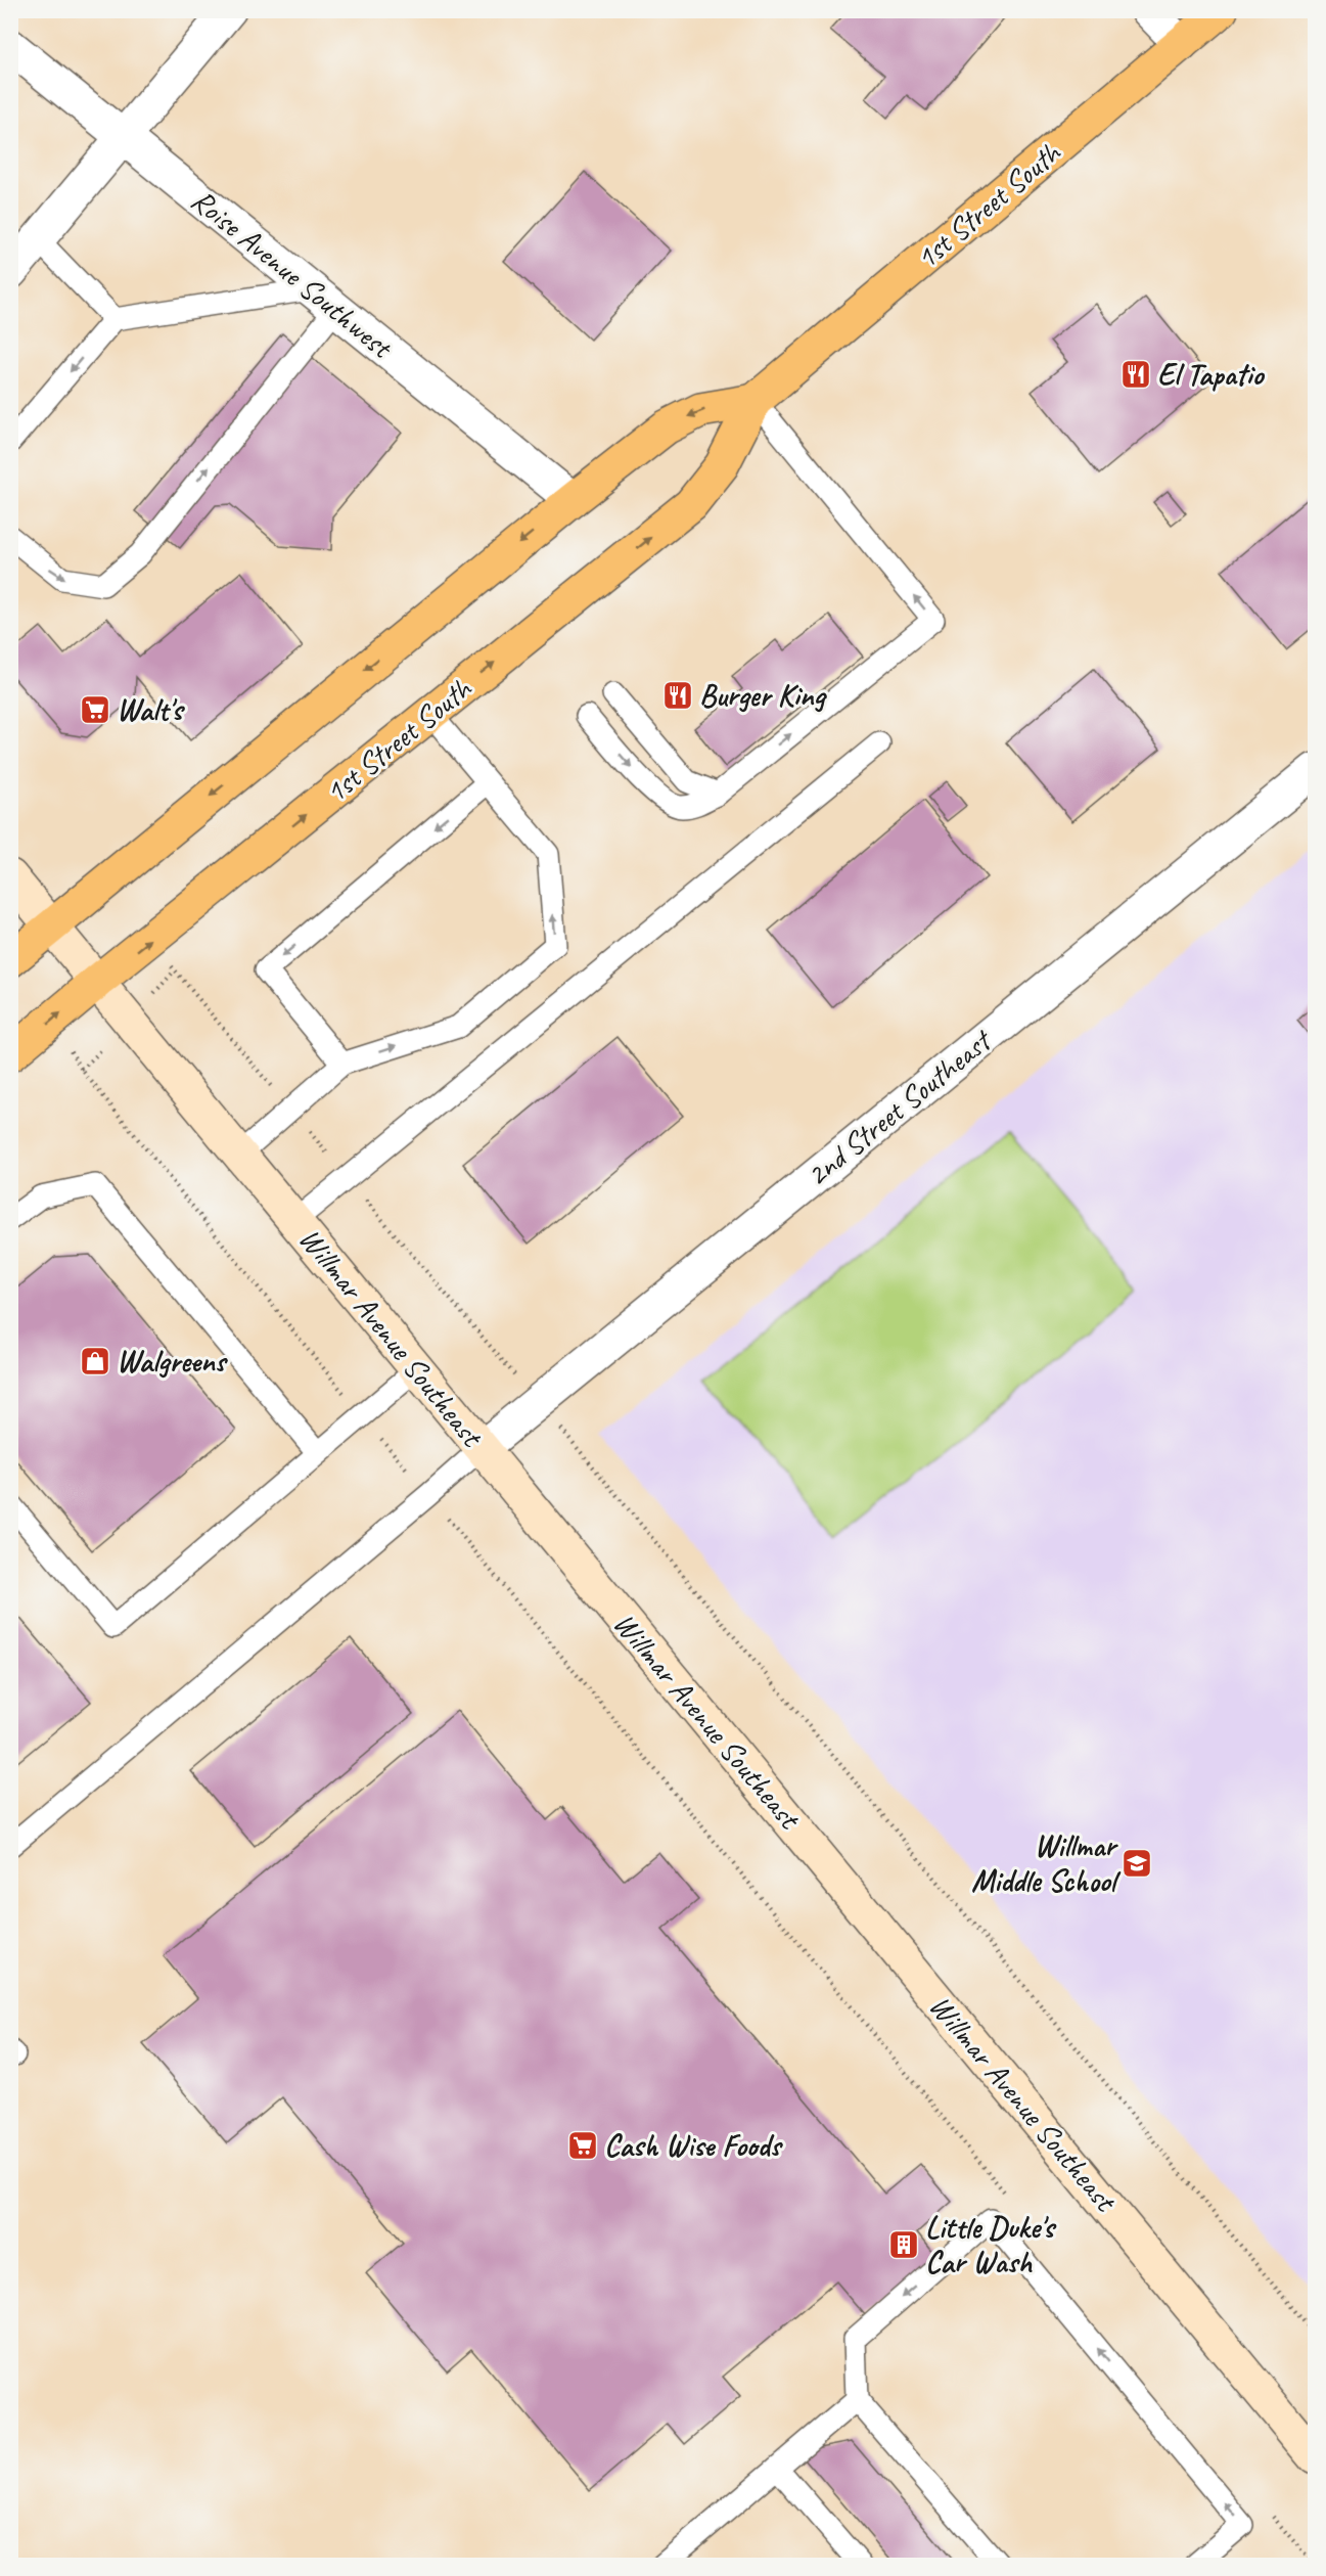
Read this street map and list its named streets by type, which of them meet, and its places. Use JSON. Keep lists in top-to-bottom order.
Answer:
{
  "streets": {
    "main road": ["1st Street South", "Willmar Avenue Southeast"],
    "street": ["Roise Avenue Southwest", "2nd Street Southeast"]
  },
  "crossings": [
    ["1st Street South", "Willmar Avenue Southeast"],
    ["2nd Street Southeast", "Willmar Avenue Southeast"]
  ],
  "places": {
    "restaurant": ["El Tapatio", "Burger King"],
    "supermarket": ["Walt's", "Cash Wise Foods"],
    "shop": ["Walgreens"],
    "school or university": ["Willmar Middle School"],
    "building": ["Little Duke's Car Wash"]
  }
}
